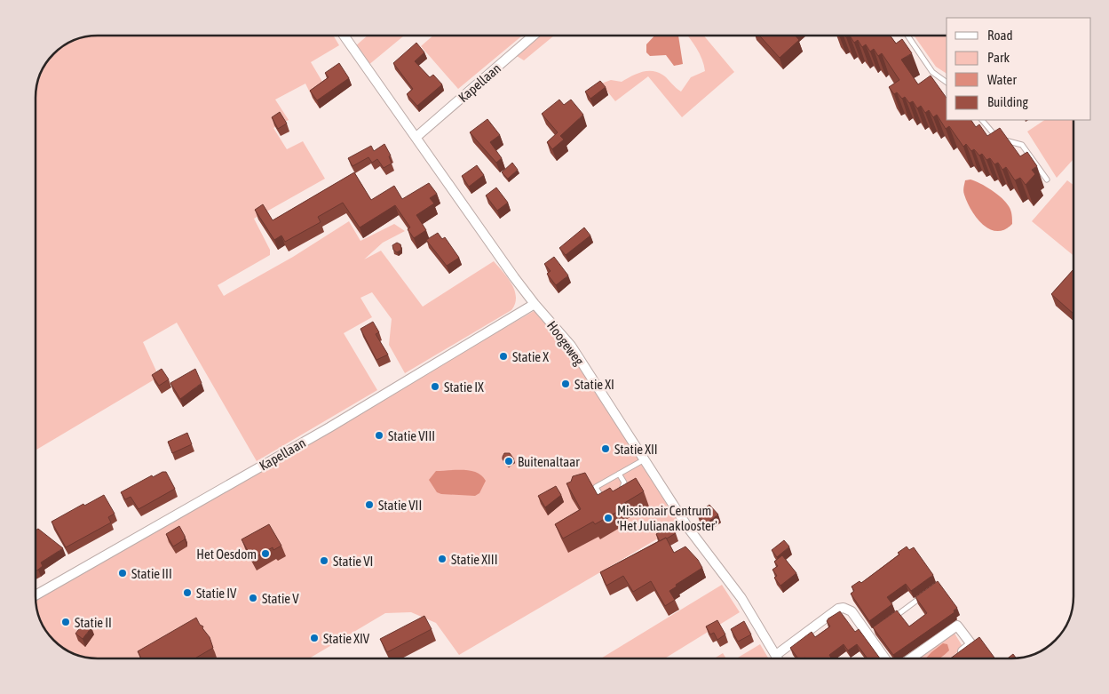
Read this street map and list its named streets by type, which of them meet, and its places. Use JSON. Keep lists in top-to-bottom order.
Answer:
{
  "streets": {
    "street": ["Kapellaan", "Hoogeweg"]
  },
  "crossings": [
    ["Kapellaan", "Hoogeweg"]
  ],
  "places": [
    "Statie X",
    "Statie XI",
    "Statie IX",
    "Statie VIII",
    "Statie XII",
    "Buitenaltaar",
    "Statie VII",
    "Missionair Centrum 'Het Julianaklooster'",
    "Het Oesdom",
    "Statie XIII",
    "Statie VI",
    "Statie III",
    "Statie IV",
    "Statie V",
    "Statie II",
    "Statie XIV"
  ],
  "legend": [
    "Road",
    "Park",
    "Water",
    "Building"
  ]
}
